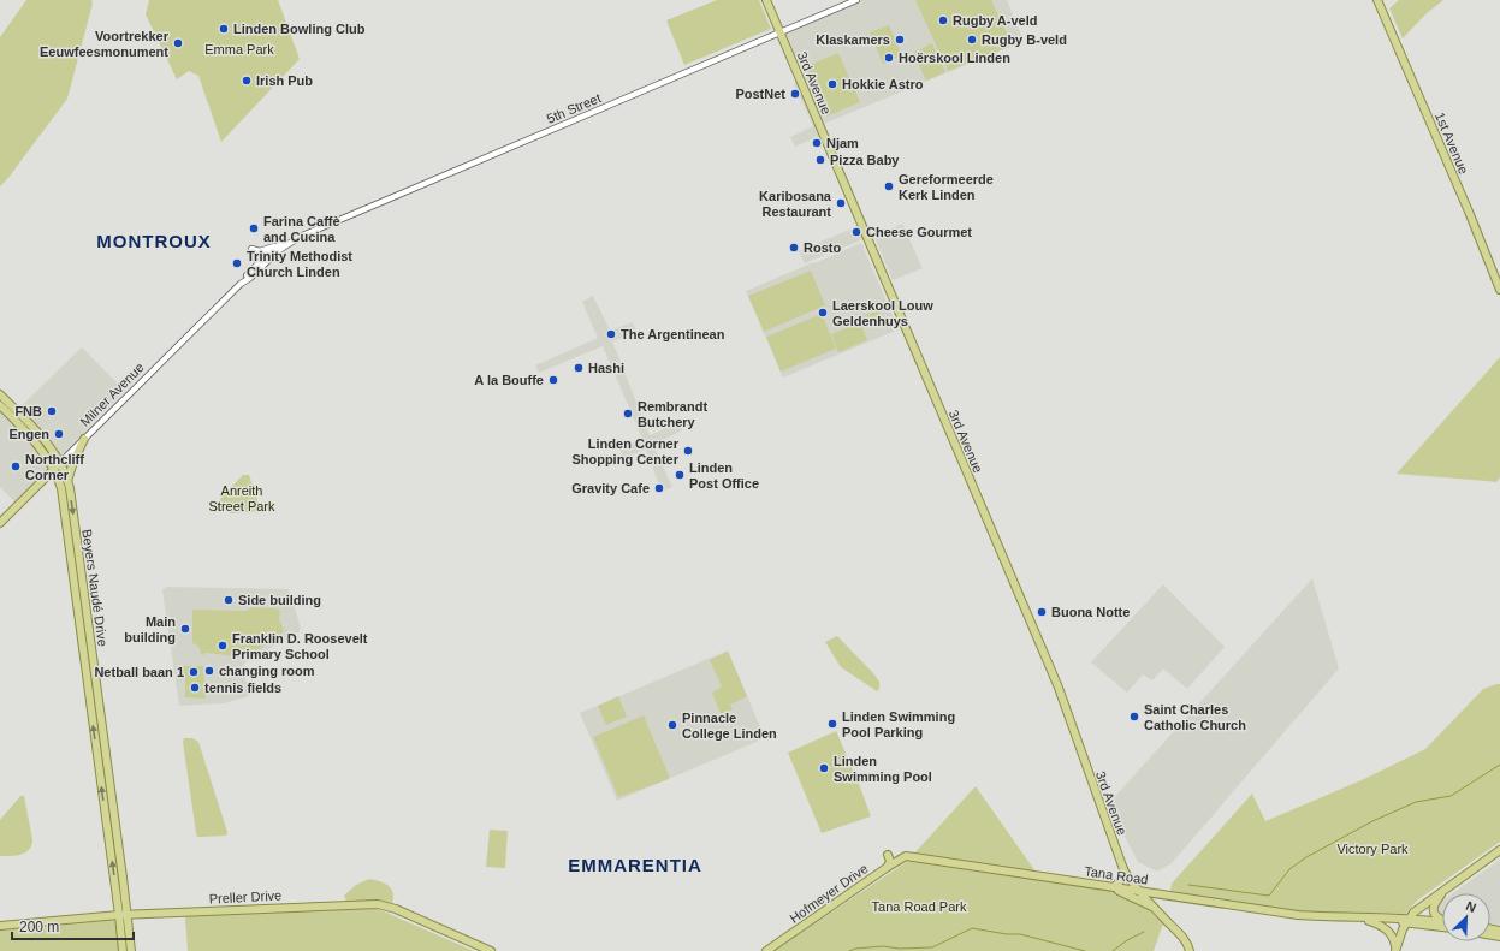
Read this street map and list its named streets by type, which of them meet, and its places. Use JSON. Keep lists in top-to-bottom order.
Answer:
{
  "streets": {
    "main road": [
      "3rd Avenue",
      "1st Avenue",
      "Milner Avenue",
      "Beyers Naudé Drive",
      "Tana Road",
      "Hofmeyer Drive",
      "Preller Drive"
    ],
    "street": ["5th Street"]
  },
  "crossings": [
    ["3rd Avenue", "5th Street"],
    ["3rd Avenue", "Tana Road"],
    ["5th Street", "Milner Avenue"],
    ["Milner Avenue", "Beyers Naudé Drive"],
    ["Beyers Naudé Drive", "Preller Drive"],
    ["Tana Road", "Hofmeyer Drive"]
  ],
  "districts": ["MONTROUX", "EMMARENTIA"],
  "parks": [
    "Emma Park",
    "Anreith Street Park",
    "Victory Park",
    "Tana Road Park"
  ],
  "places": [
    "Rugby A-veld",
    "Linden Bowling Club",
    "Klaskamers",
    "Rugby B-veld",
    "Voortrekker Eeuwfeesmonument",
    "Hoërskool Linden",
    "Irish Pub",
    "Hokkie Astro",
    "PostNet",
    "Njam",
    "Pizza Baby",
    "Gereformeerde Kerk Linden",
    "Karibosana Restaurant",
    "Farina Caffè and Cucina",
    "Cheese Gourmet",
    "Rosto",
    "Trinity Methodist Church Linden",
    "Laerskool Louw Geldenhuys",
    "The Argentinean",
    "Hashi",
    "A la Bouffe",
    "FNB",
    "Rembrandt Butchery",
    "Engen",
    "Linden Corner Shopping Center",
    "Northcliff Corner",
    "Linden Post Office",
    "Gravity Cafe",
    "Side building",
    "Buona Notte",
    "Main building",
    "Franklin D. Roosevelt Primary School",
    "changing room",
    "Netball baan 1",
    "tennis fields",
    "Saint Charles Catholic Church",
    "Linden Swimming Pool Parking",
    "Pinnacle College Linden",
    "Linden Swimming Pool"
  ],
  "scale_bar": "200 m",
  "north": "top right"
}
